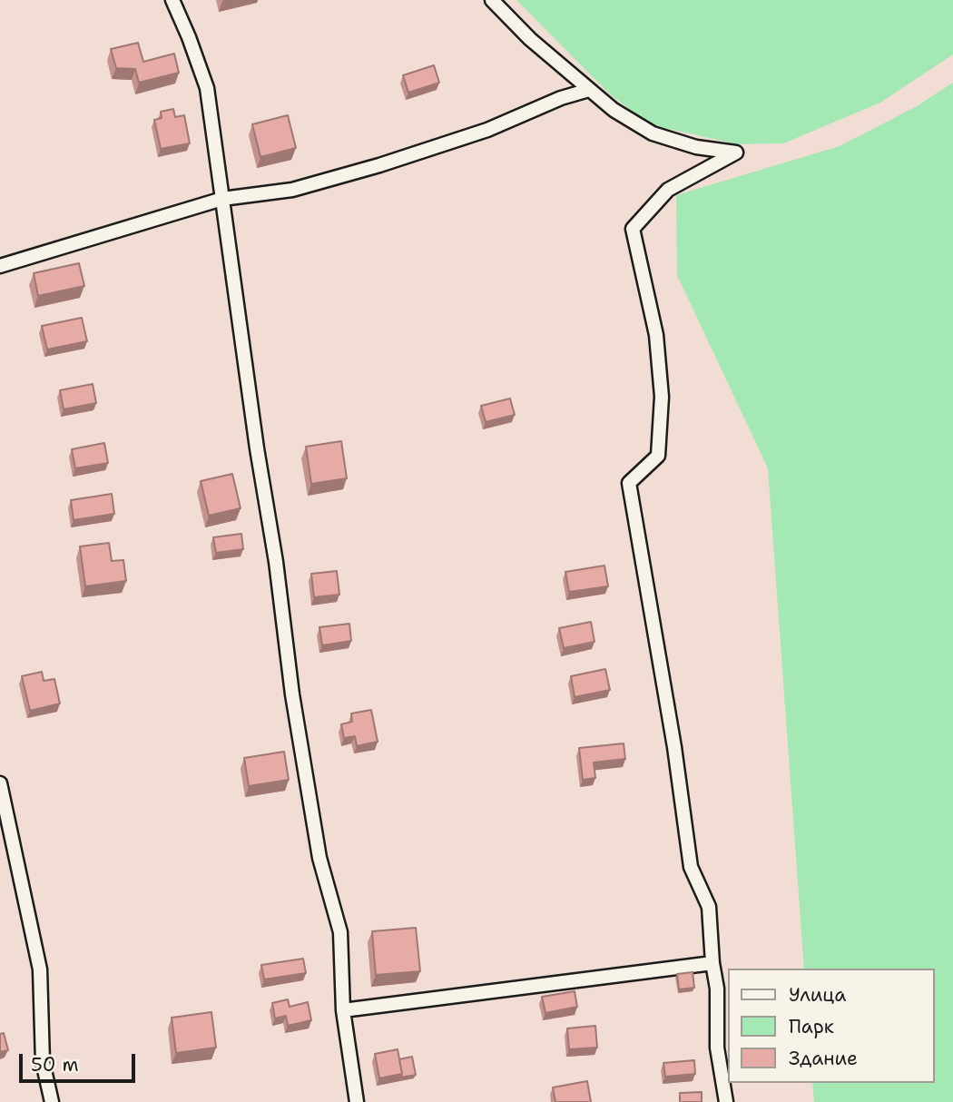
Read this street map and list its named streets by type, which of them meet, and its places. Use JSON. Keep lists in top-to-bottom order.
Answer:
{
  "legend": ["Улица", "Парк", "Здание"],
  "scale_bar": "50 m"
}
